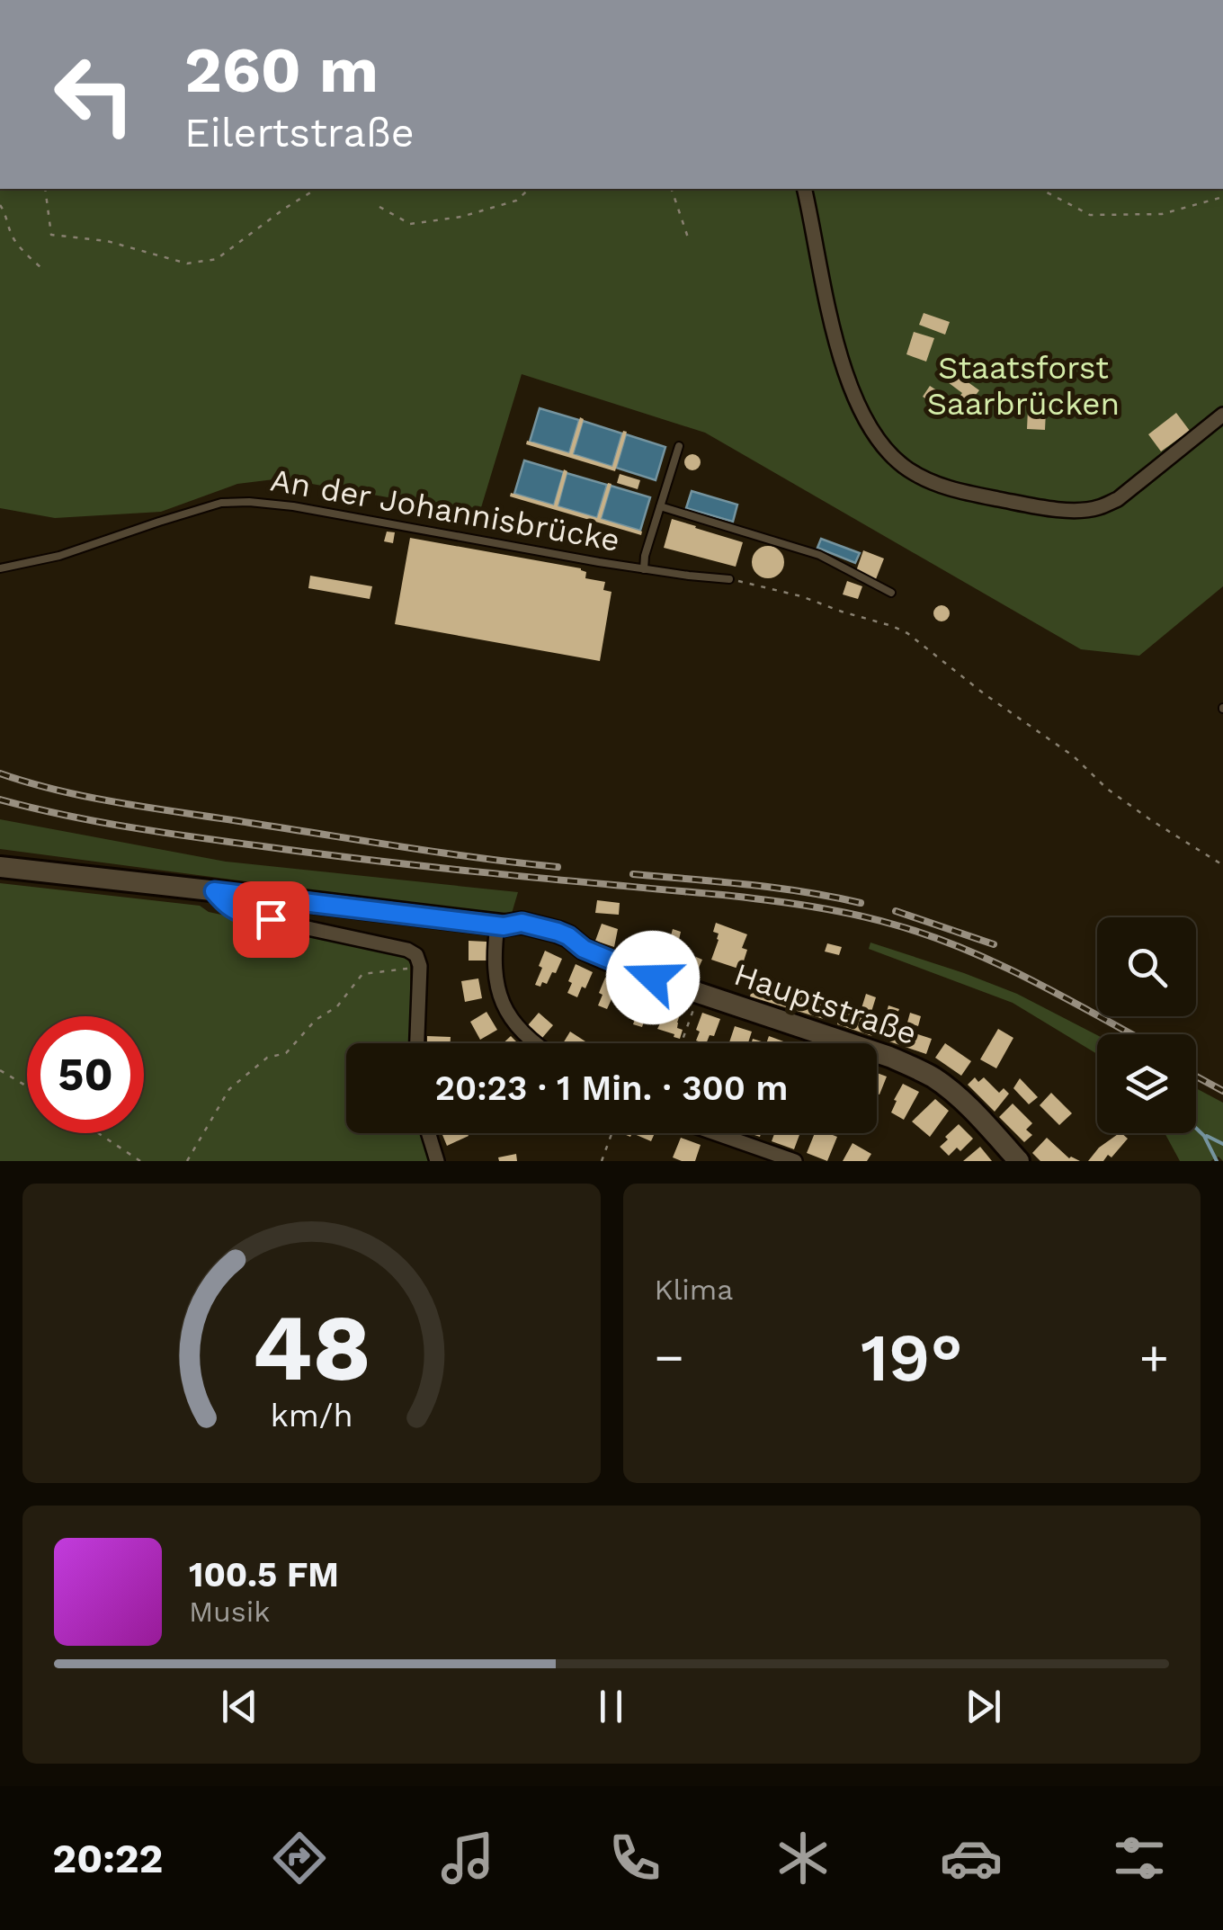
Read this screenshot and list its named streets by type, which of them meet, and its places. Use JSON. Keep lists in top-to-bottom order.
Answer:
{
  "streets": {
    "main road": ["Hauptstraße"],
    "lane": ["An der Johannisbrücke"]
  },
  "parks": ["Staatsforst Saarbrücken"],
  "page": {
    "turn": ["260 m", "Eilertstraße"],
    "limit": "50",
    "trip": "20:23 · 1 Min. · 300 m",
    "tile": "Klima",
    "heat": ["−", "19°", "+"],
    "song": ["100.5 FM", "Musik"],
    "tabs": "20:22",
    "gauge": ["48", "km/h"]
  }
}
